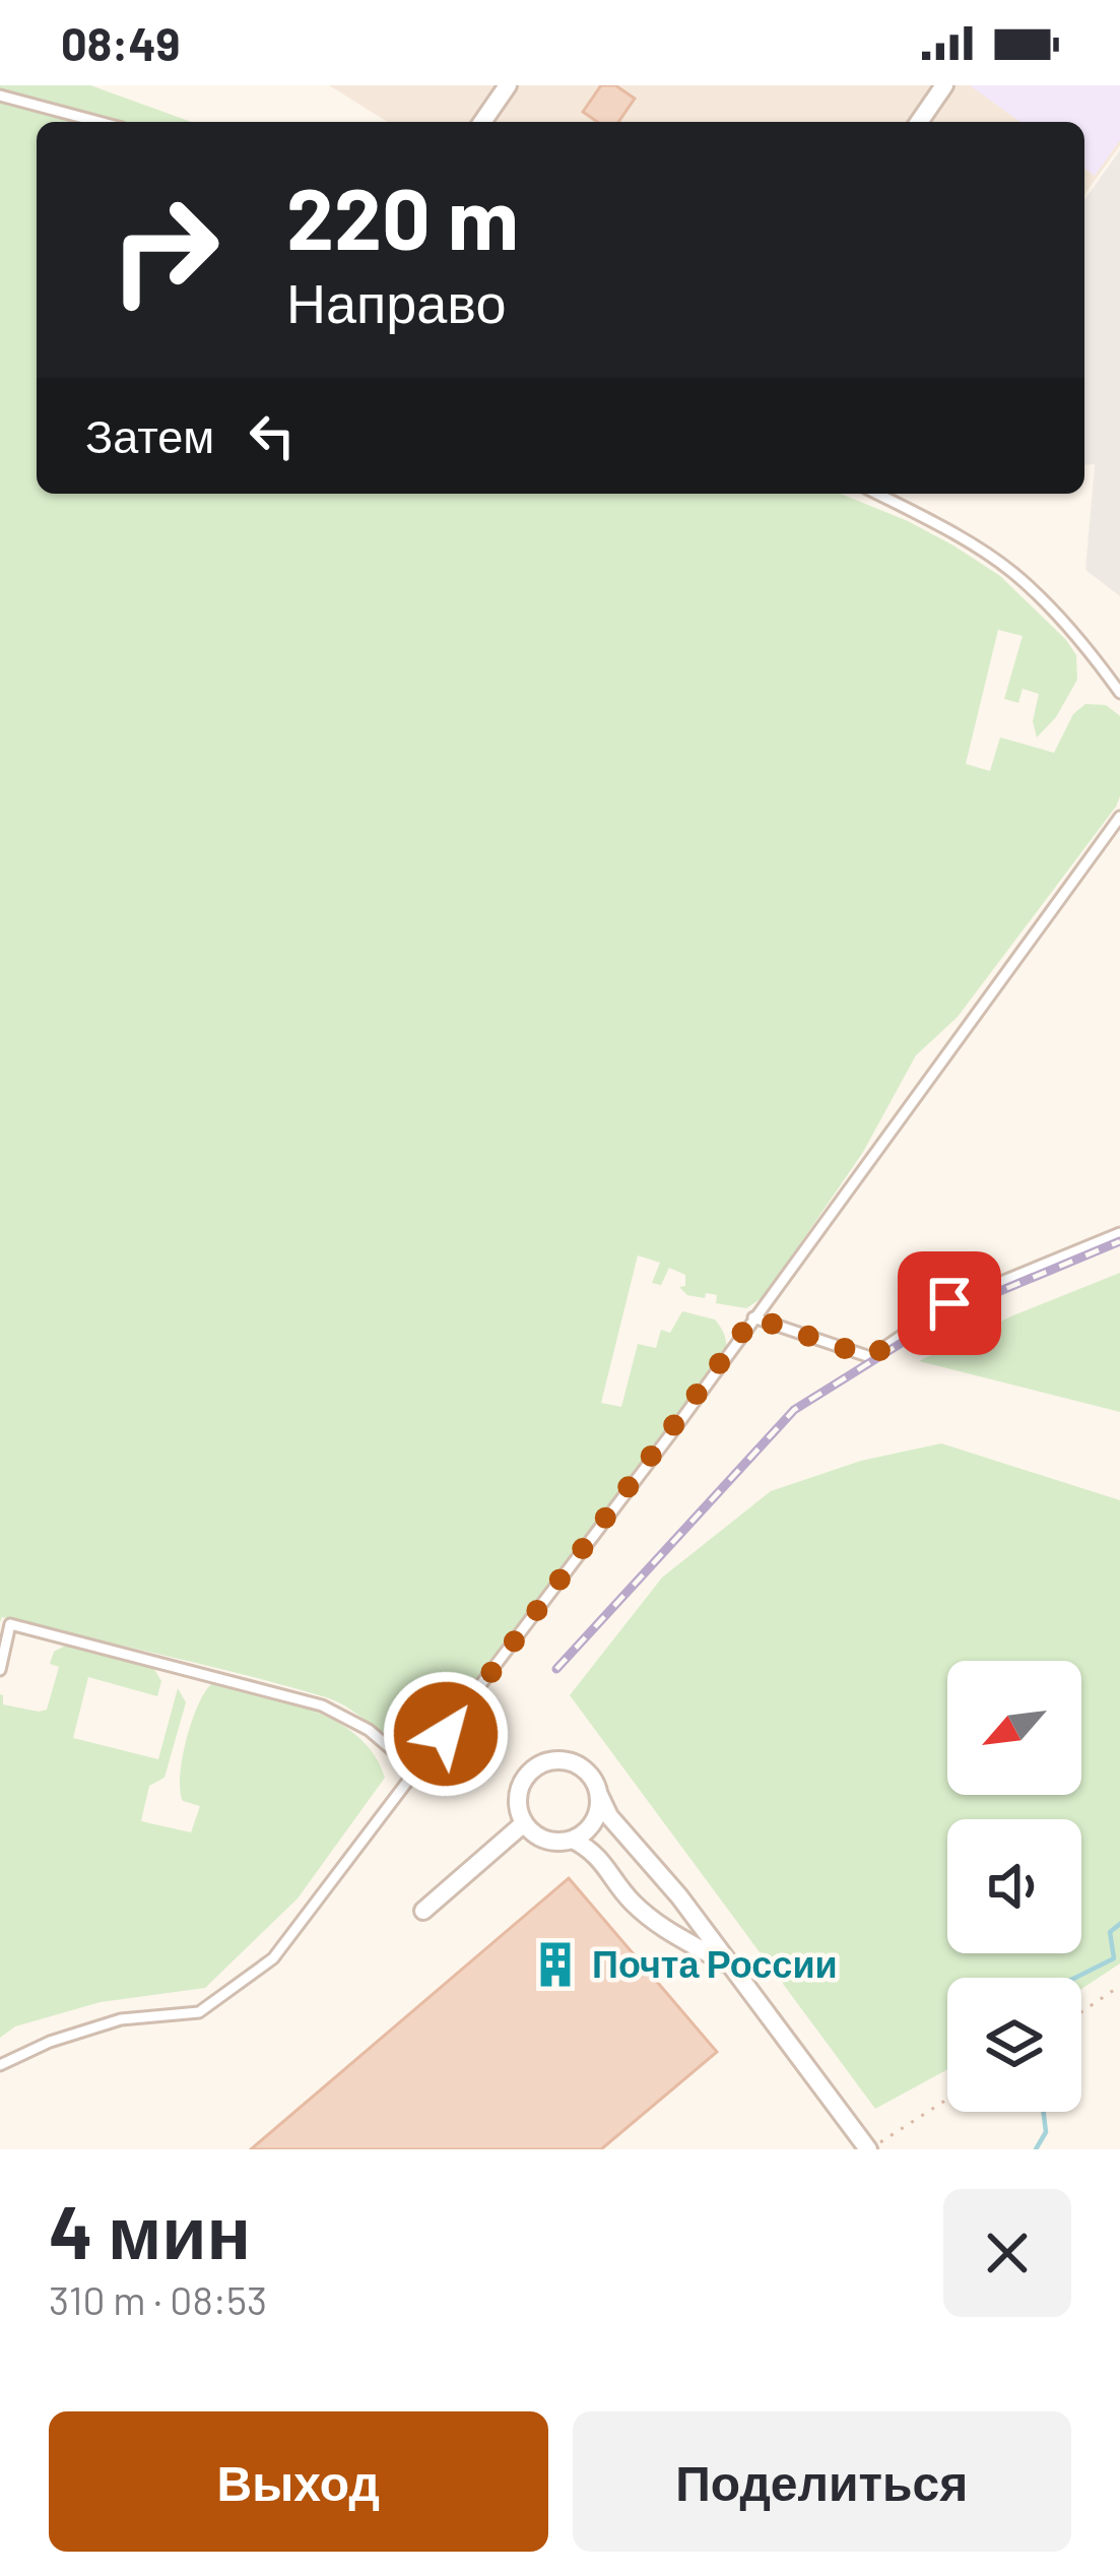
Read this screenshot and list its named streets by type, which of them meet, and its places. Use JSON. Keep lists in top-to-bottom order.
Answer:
{
  "places": {
    "building": ["Почта России"]
  },
  "north": "bottom left",
  "page": {
    "status": "08:49",
    "turn": ["220 m", "Направо"],
    "then": "Затем",
    "heading": ["4 мин", "310 m · 08:53"],
    "buttons": ["Выход", "Поделиться"]
  }
}
